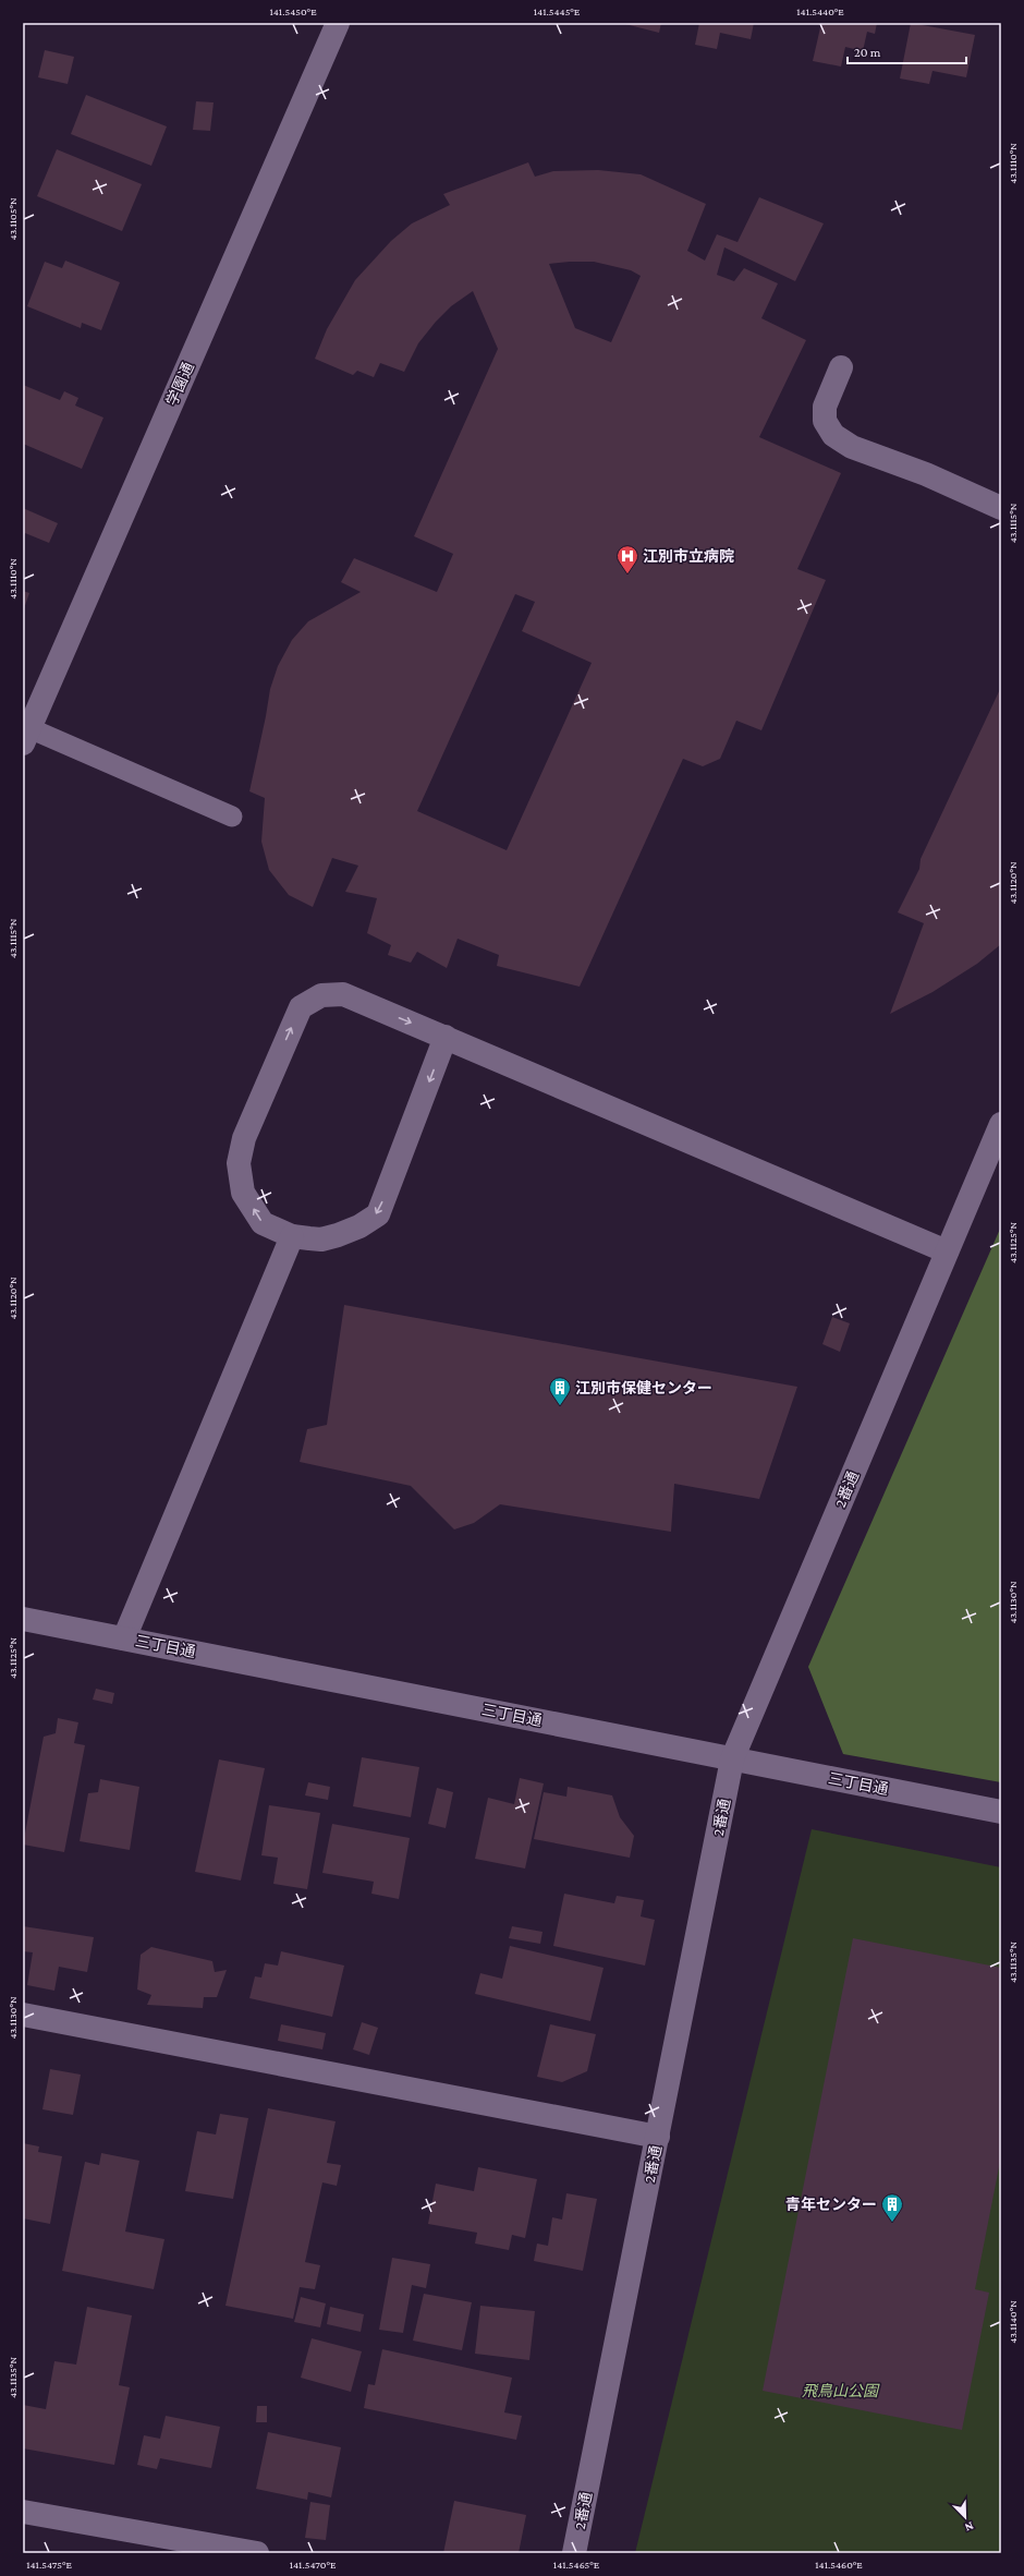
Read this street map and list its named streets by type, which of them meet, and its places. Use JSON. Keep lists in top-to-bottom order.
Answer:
{
  "streets": {
    "street": ["学園通", "2番通", "三丁目通"]
  },
  "crossings": [
    ["2番通", "三丁目通"]
  ],
  "parks": ["飛鳥山公園"],
  "places": {
    "hospital": ["江別市立病院"],
    "building": ["江別市保健センター", "青年センター"]
  },
  "scale_bar": "20 m",
  "north": "bottom right",
  "coordinates": [
    "141.5450°E",
    "141.5445°E",
    "141.5440°E",
    "43.1110°N",
    "43.1105°N",
    "43.1115°N",
    "43.1120°N",
    "43.1125°N",
    "43.1130°N",
    "43.1135°N",
    "43.1140°N",
    "141.5475°E",
    "141.5470°E",
    "141.5465°E",
    "141.5460°E"
  ]
}
